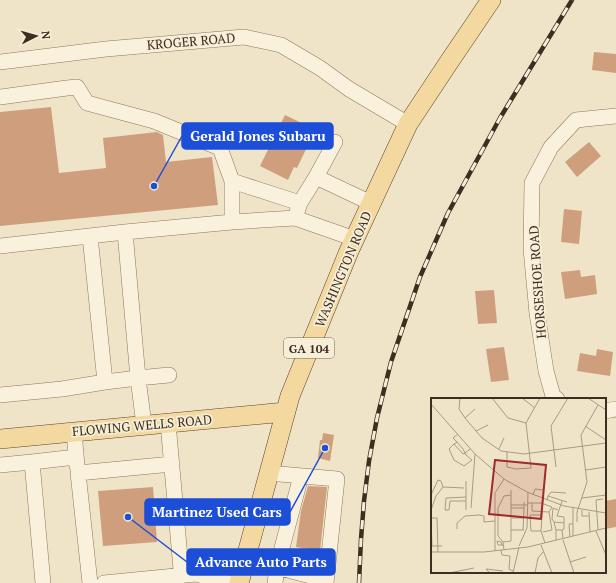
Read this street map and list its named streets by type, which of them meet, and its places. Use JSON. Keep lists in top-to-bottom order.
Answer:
{
  "streets": {
    "main road": ["WASHINGTON ROAD", "GA 104", "FLOWING WELLS ROAD"],
    "street": ["KROGER ROAD", "HORSESHOE ROAD"]
  },
  "crossings": [
    ["KROGER ROAD", "WASHINGTON ROAD"],
    ["WASHINGTON ROAD", "FLOWING WELLS ROAD"]
  ],
  "places": ["Gerald Jones Subaru", "Martinez Used Cars", "Advance Auto Parts"],
  "north": "right"
}
